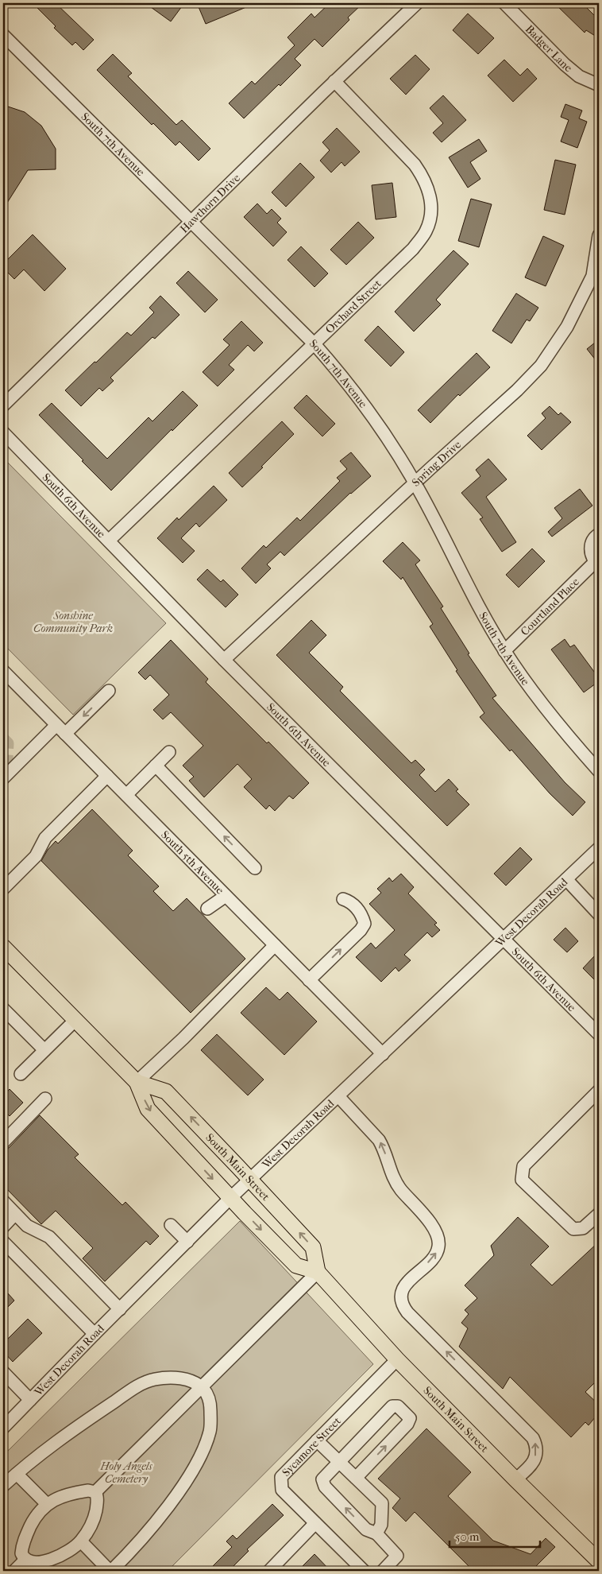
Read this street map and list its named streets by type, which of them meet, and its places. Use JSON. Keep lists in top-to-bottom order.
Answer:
{
  "streets": {
    "main road": ["South Main Street"],
    "street": [
      "Badger Lane",
      "South 7th Avenue",
      "Hawthorn Drive",
      "Orchard Street",
      "Spring Drive",
      "South 6th Avenue",
      "Courtland Place",
      "South 5th Avenue",
      "West Decorah Road",
      "Sycamore Street"
    ]
  },
  "crossings": [
    ["South 7th Avenue", "Hawthorn Drive"],
    ["South 7th Avenue", "Orchard Street"],
    ["South 7th Avenue", "Spring Drive"],
    ["South 7th Avenue", "Courtland Place"],
    ["Hawthorn Drive", "Orchard Street"],
    ["Orchard Street", "South 6th Avenue"],
    ["Spring Drive", "South 6th Avenue"],
    ["South 6th Avenue", "West Decorah Road"],
    ["South 5th Avenue", "West Decorah Road"],
    ["West Decorah Road", "South Main Street"],
    ["South Main Street", "Sycamore Street"]
  ],
  "parks": ["Sonshine Community Park", "Holy Angels Cemetery"],
  "scale_bar": "50 m"
}
